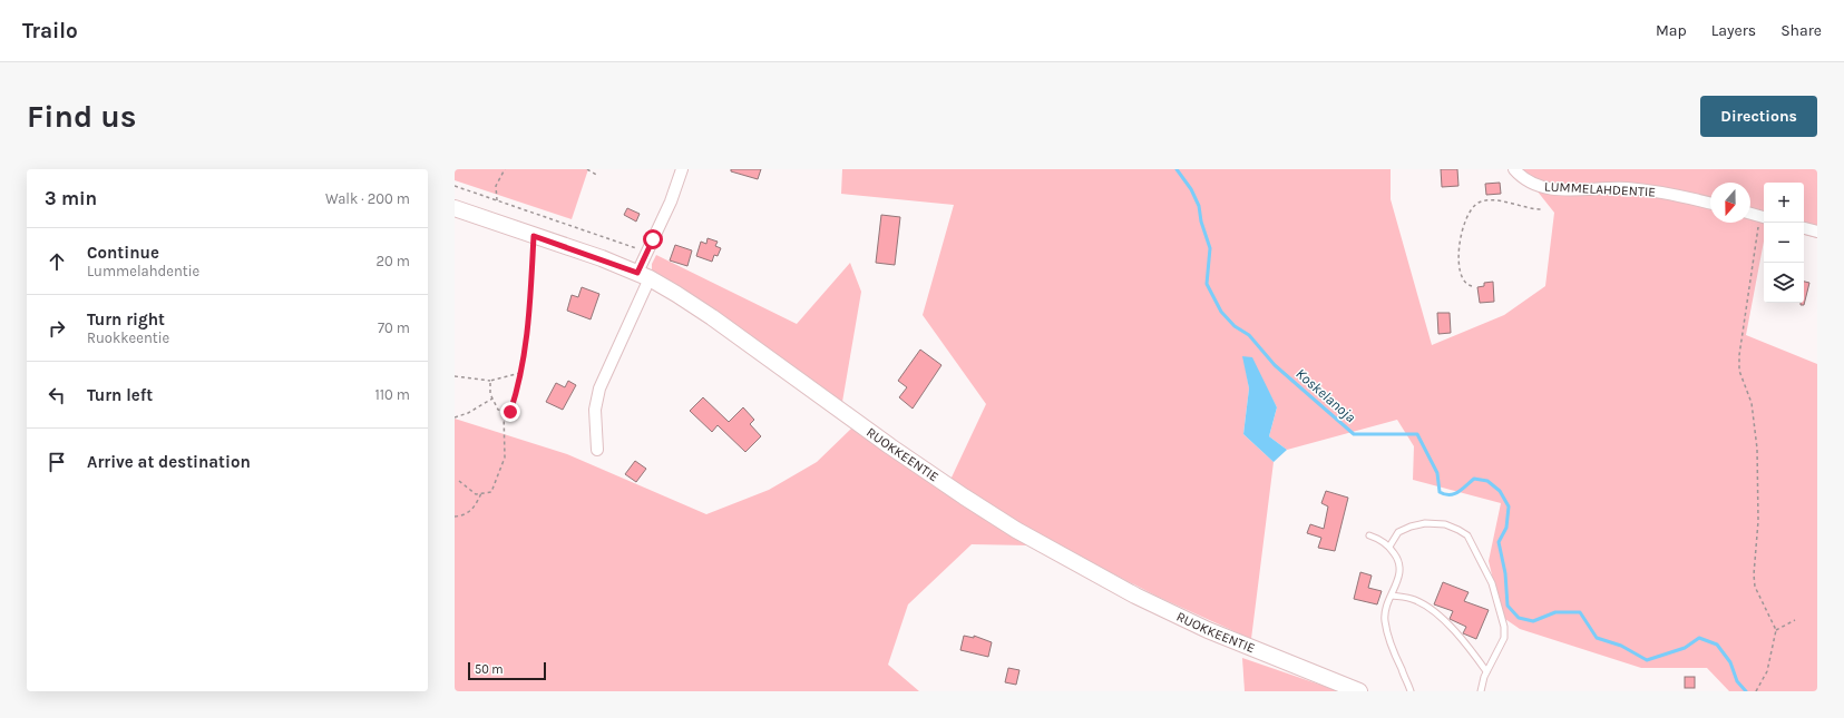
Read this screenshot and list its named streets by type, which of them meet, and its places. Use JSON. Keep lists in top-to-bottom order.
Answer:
{
  "streets": {
    "street": ["LUMMELAHDENTIE", "RUOKKEENTIE"]
  },
  "water": ["Koskelanoja"],
  "scale_bar": "50 m",
  "north": "bottom",
  "page": {
    "header": "Trailo",
    "nav": ["Map", "Layers", "Share"],
    "buttons": "Directions",
    "title": "Find us",
    "heading": ["3 min", "Walk · 200 m"],
    "map_buttons": ["+", "−"],
    "list": [
      ["Continue", "Lummelahdentie", "20 m"],
      ["Turn right", "Ruokkeentie", "70 m"],
      ["Turn left", "110 m"],
      "Arrive at destination"
    ],
    "scale": "50 m"
  }
}
